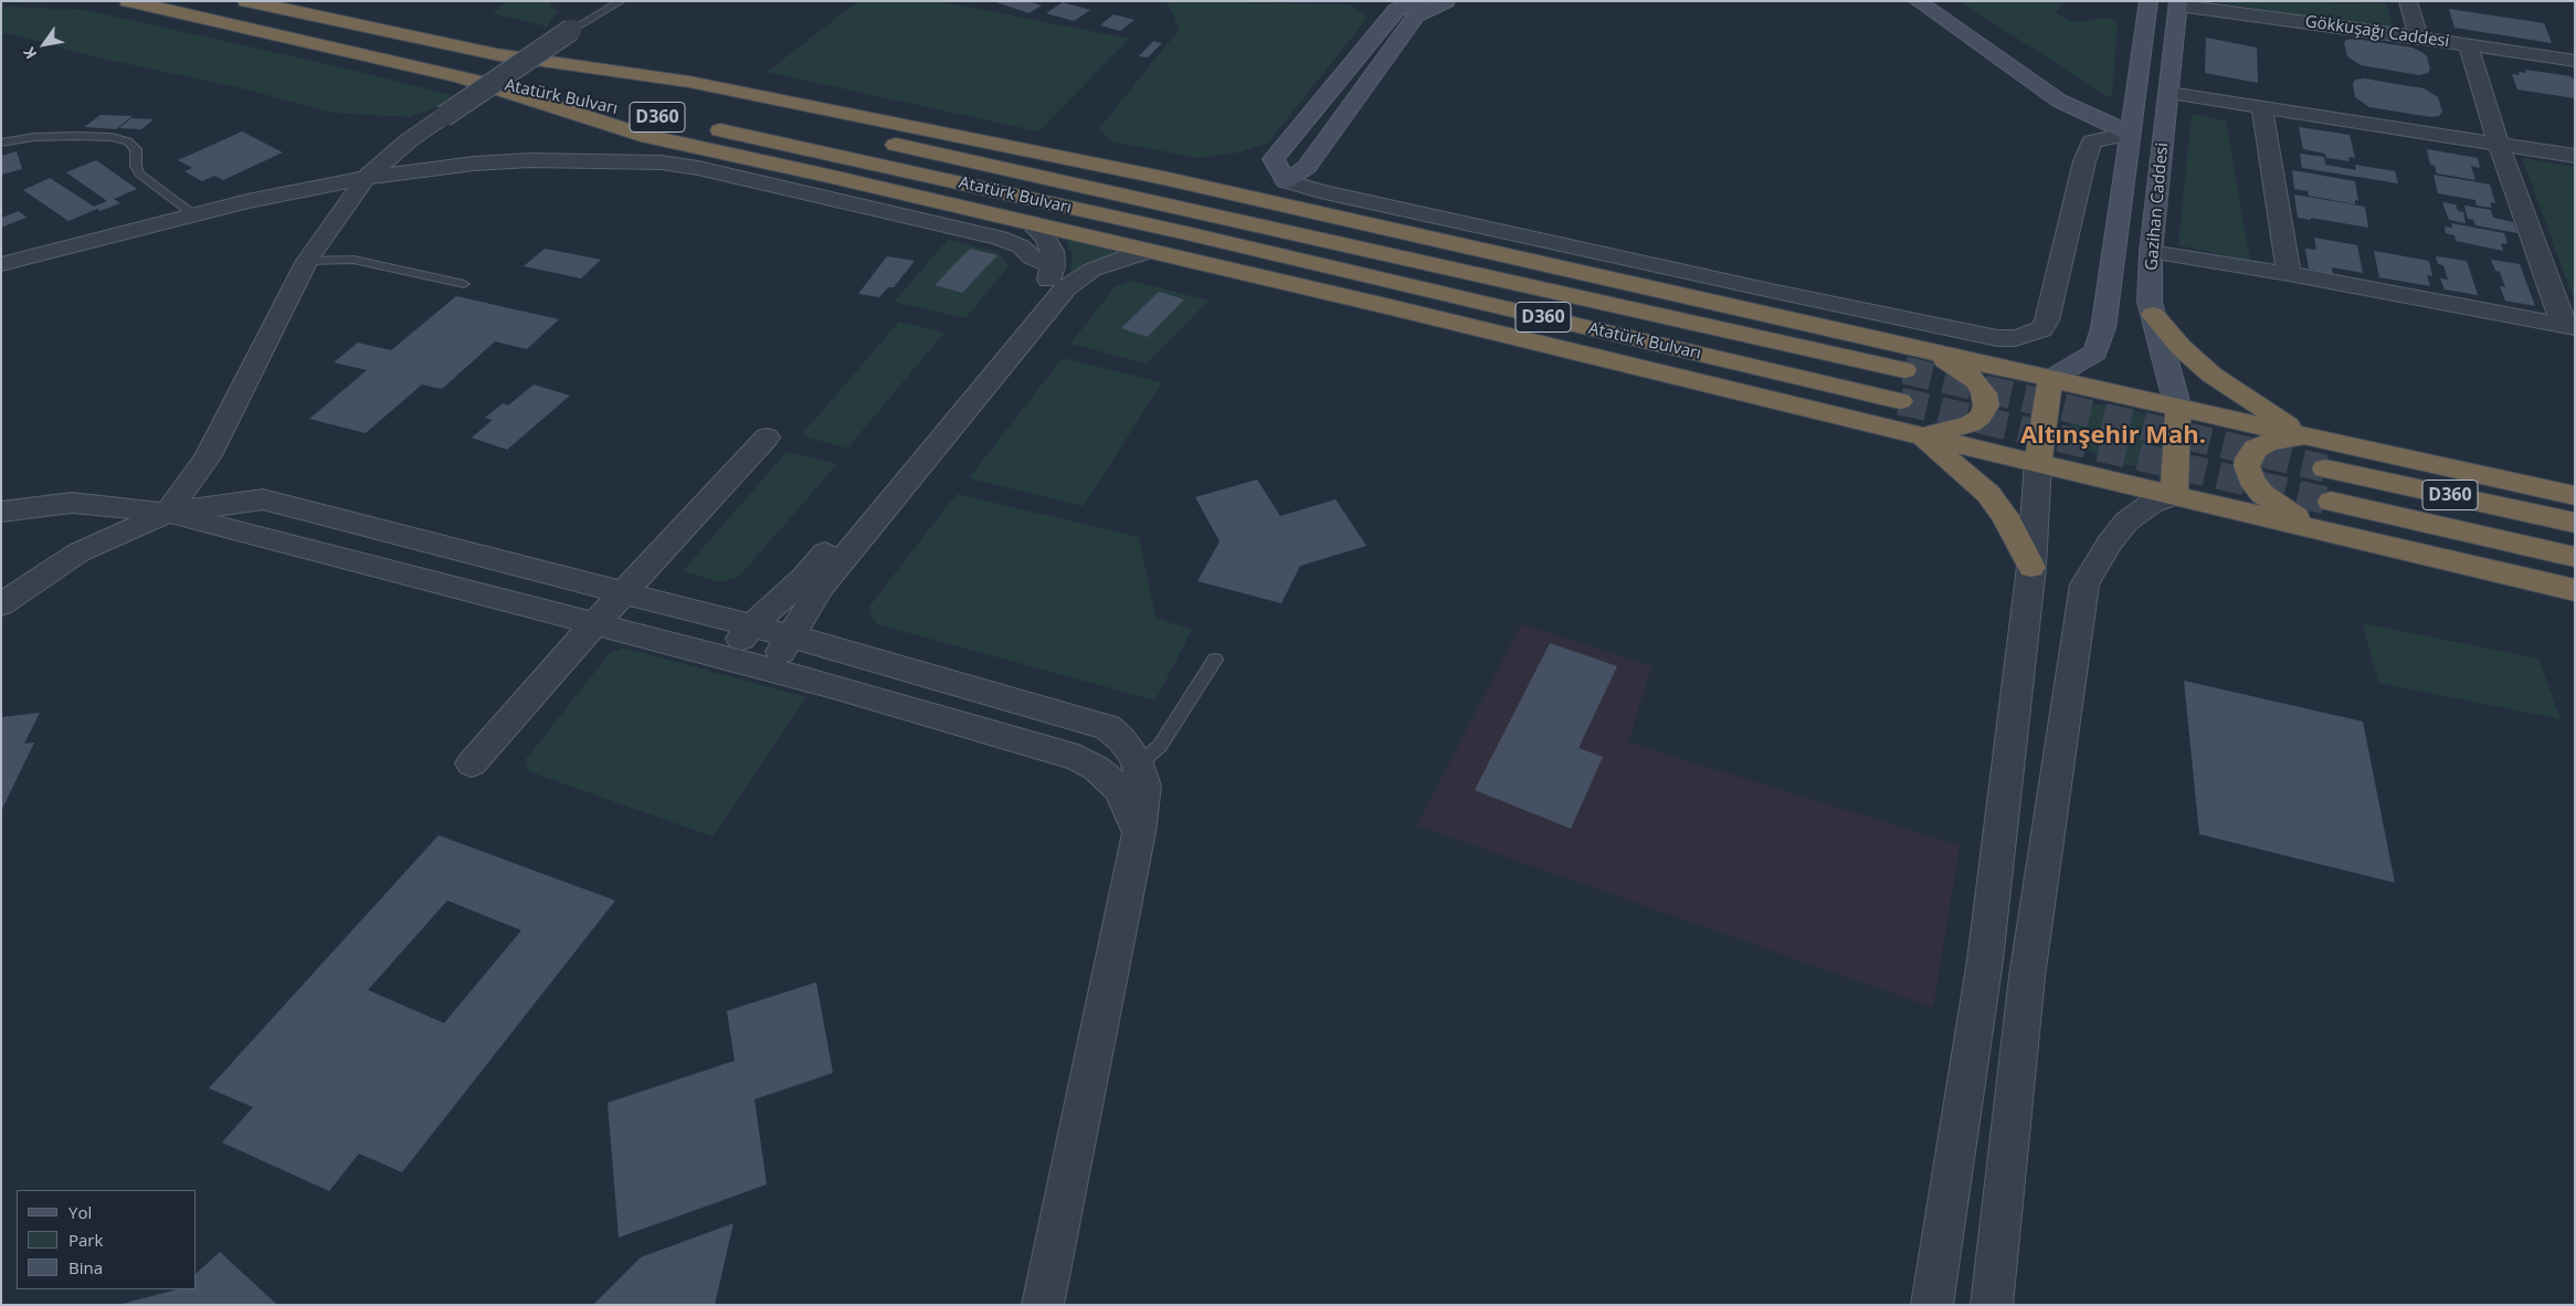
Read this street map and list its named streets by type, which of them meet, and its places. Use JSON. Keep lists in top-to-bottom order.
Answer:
{
  "streets": {
    "highway": ["Atatürk Bulvarı", "D360"],
    "main road": ["Gazihan Caddesi"],
    "street": ["Gökkuşağı Caddesi"]
  },
  "crossings": [
    ["Gökkuşağı Caddesi", "Gazihan Caddesi"]
  ],
  "districts": ["Altınşehir Mah."],
  "legend": ["Yol", "Park", "Bina"],
  "north": "bottom left"
}
